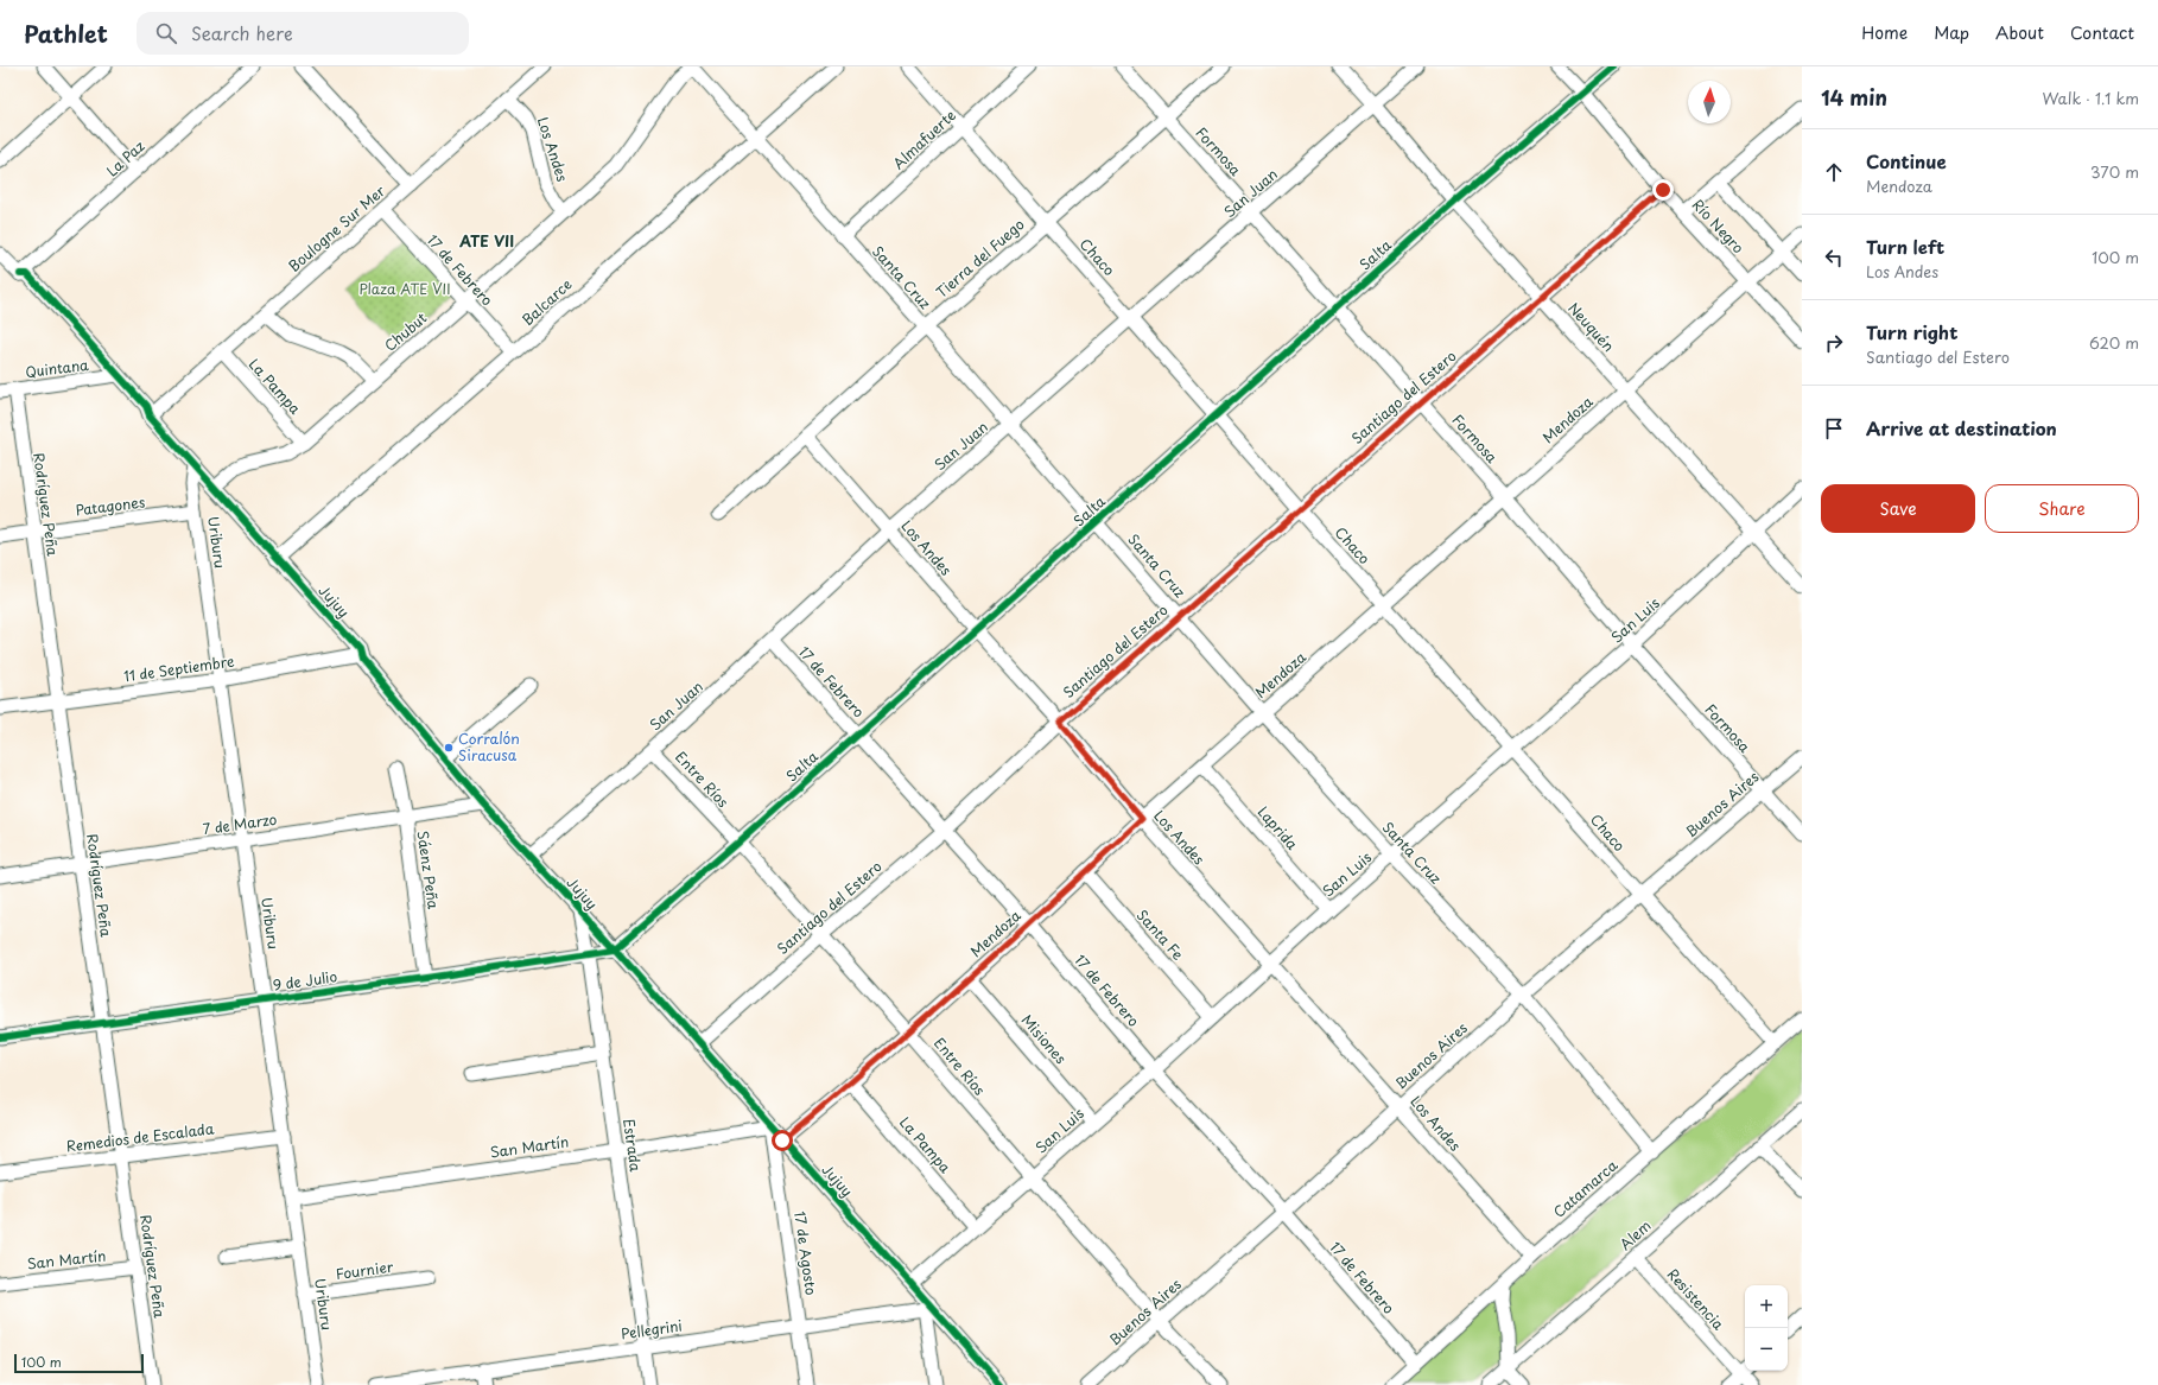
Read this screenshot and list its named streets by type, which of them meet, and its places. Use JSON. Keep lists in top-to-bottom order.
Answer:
{
  "streets": {
    "street": [
      "Almafuerte",
      "Los Andes",
      "Formosa",
      "La Paz",
      "San Juan",
      "Río Negro",
      "Boulogne Sur Mer",
      "Salta",
      "Chaco",
      "Tierra del Fuego",
      "17 de Febrero",
      "Santa Cruz",
      "Balcarce",
      "Neuquén",
      "Chubut",
      "Quintana",
      "La Pampa",
      "Santiago del Estero",
      "Mendoza",
      "Rodríguez Peña",
      "Patagones",
      "Uriburu",
      "Jujuy",
      "San Luis",
      "11 de Septiembre",
      "Entre Ríos",
      "Buenos Aires",
      "7 de Marzo",
      "Laprida",
      "Sáenz Peña",
      "Santa Fe",
      "9 de Julio",
      "Misiones",
      "Remedios de Escalada",
      "Estrada",
      "San Martín",
      "Catamarca",
      "Alem",
      "17 de Agosto",
      "Fournier",
      "Resistencia",
      "Pellegrini"
    ]
  },
  "crossings": [
    ["Almafuerte", "Chaco"],
    ["Almafuerte", "Santa Cruz"],
    ["Los Andes", "San Juan"],
    ["Los Andes", "Boulogne Sur Mer"],
    ["Los Andes", "Salta"],
    ["Los Andes", "Tierra del Fuego"],
    ["Los Andes", "Chubut"],
    ["Los Andes", "Santiago del Estero"],
    ["Los Andes", "Mendoza"],
    ["Los Andes", "San Luis"],
    ["Los Andes", "Buenos Aires"],
    ["Los Andes", "Catamarca"],
    ["Formosa", "San Juan"],
    ["Formosa", "Salta"],
    ["Formosa", "Tierra del Fuego"],
    ["Formosa", "Santiago del Estero"],
    ["Formosa", "Mendoza"],
    ["Formosa", "San Luis"],
    ["Formosa", "Buenos Aires"],
    ["La Paz", "Jujuy"],
    ["San Juan", "Chaco"],
    ["San Juan", "17 de Febrero"],
    ["San Juan", "Santa Cruz"],
    ["San Juan", "Neuquén"],
    ["San Juan", "Jujuy"],
    ["San Juan", "Entre Ríos"],
    ["Río Negro", "Salta"],
    ["Río Negro", "Santiago del Estero"],
    ["Río Negro", "Mendoza"],
    ["Boulogne Sur Mer", "17 de Febrero"],
    ["Boulogne Sur Mer", "La Pampa"],
    ["Boulogne Sur Mer", "Jujuy"],
    ["Salta", "Chaco"],
    ["Salta", "17 de Febrero"],
    ["Salta", "Santa Cruz"],
    ["Salta", "Neuquén"],
    ["Salta", "Jujuy"],
    ["Salta", "Entre Ríos"],
    ["Salta", "9 de Julio"],
    ["Chaco", "Tierra del Fuego"],
    ["Chaco", "Santiago del Estero"],
    ["Chaco", "Mendoza"],
    ["Chaco", "San Luis"],
    ["Chaco", "Buenos Aires"],
    ["Chaco", "Catamarca"],
    ["Tierra del Fuego", "Santa Cruz"],
    ["17 de Febrero", "Balcarce"],
    ["17 de Febrero", "Chubut"],
    ["17 de Febrero", "Santiago del Estero"],
    ["17 de Febrero", "Mendoza"],
    ["17 de Febrero", "San Luis"],
    ["17 de Febrero", "Buenos Aires"],
    ["17 de Febrero", "Catamarca"],
    ["Santa Cruz", "Balcarce"],
    ["Santa Cruz", "Chubut"],
    ["Santa Cruz", "Santiago del Estero"],
    ["Santa Cruz", "Mendoza"],
    ["Santa Cruz", "San Luis"],
    ["Santa Cruz", "Buenos Aires"],
    ["Santa Cruz", "Catamarca"],
    ["Balcarce", "Jujuy"],
    ["Neuquén", "Santiago del Estero"],
    ["Neuquén", "Mendoza"],
    ["Neuquén", "San Luis"],
    ["Chubut", "La Pampa"],
    ["Chubut", "Jujuy"],
    ["Quintana", "Rodríguez Peña"],
    ["Quintana", "Jujuy"],
    ["La Pampa", "Mendoza"],
    ["La Pampa", "San Luis"],
    ["Santiago del Estero", "Jujuy"],
    ["Santiago del Estero", "Entre Ríos"],
    ["Mendoza", "Jujuy"],
    ["Mendoza", "Entre Ríos"],
    ["Mendoza", "Laprida"],
    ["Mendoza", "Santa Fe"],
    ["Mendoza", "Misiones"],
    ["Rodríguez Peña", "Patagones"],
    ["Rodríguez Peña", "11 de Septiembre"],
    ["Rodríguez Peña", "7 de Marzo"],
    ["Rodríguez Peña", "9 de Julio"],
    ["Rodríguez Peña", "Remedios de Escalada"],
    ["Rodríguez Peña", "San Martín"],
    ["Patagones", "Uriburu"],
    ["Uriburu", "Jujuy"],
    ["Uriburu", "11 de Septiembre"],
    ["Uriburu", "7 de Marzo"],
    ["Uriburu", "9 de Julio"],
    ["Uriburu", "Remedios de Escalada"],
    ["Uriburu", "San Martín"],
    ["Uriburu", "Fournier"],
    ["Jujuy", "San Luis"],
    ["Jujuy", "11 de Septiembre"],
    ["Jujuy", "7 de Marzo"],
    ["Jujuy", "9 de Julio"],
    ["Jujuy", "Estrada"],
    ["Jujuy", "San Martín"],
    ["Jujuy", "17 de Agosto"],
    ["Jujuy", "Pellegrini"],
    ["San Luis", "Entre Ríos"],
    ["San Luis", "Laprida"],
    ["San Luis", "Santa Fe"],
    ["San Luis", "Misiones"],
    ["Entre Ríos", "Buenos Aires"],
    ["7 de Marzo", "Sáenz Peña"],
    ["Sáenz Peña", "9 de Julio"],
    ["9 de Julio", "Estrada"],
    ["Estrada", "San Martín"],
    ["Estrada", "Pellegrini"],
    ["San Martín", "17 de Agosto"],
    ["Alem", "Resistencia"],
    ["17 de Agosto", "Pellegrini"]
  ],
  "districts": ["ATE VII"],
  "parks": ["Plaza ATE VII"],
  "places": ["Corralón Siracusa"],
  "scale_bar": "100 m",
  "north": "top",
  "page": {
    "header": "Pathlet",
    "search": "Search here",
    "nav": [
      "Home",
      "Map",
      "About",
      "Contact"
    ],
    "heading": ["14 min", "Walk · 1.1 km"],
    "list": [
      ["Continue", "Mendoza", "370 m"],
      ["Turn left", "Los Andes", "100 m"],
      ["Turn right", "Santiago del Estero", "620 m"],
      "Arrive at destination"
    ],
    "buttons": ["Save", "Share"],
    "map_buttons": ["+", "−"],
    "scale": "100 m"
  }
}
